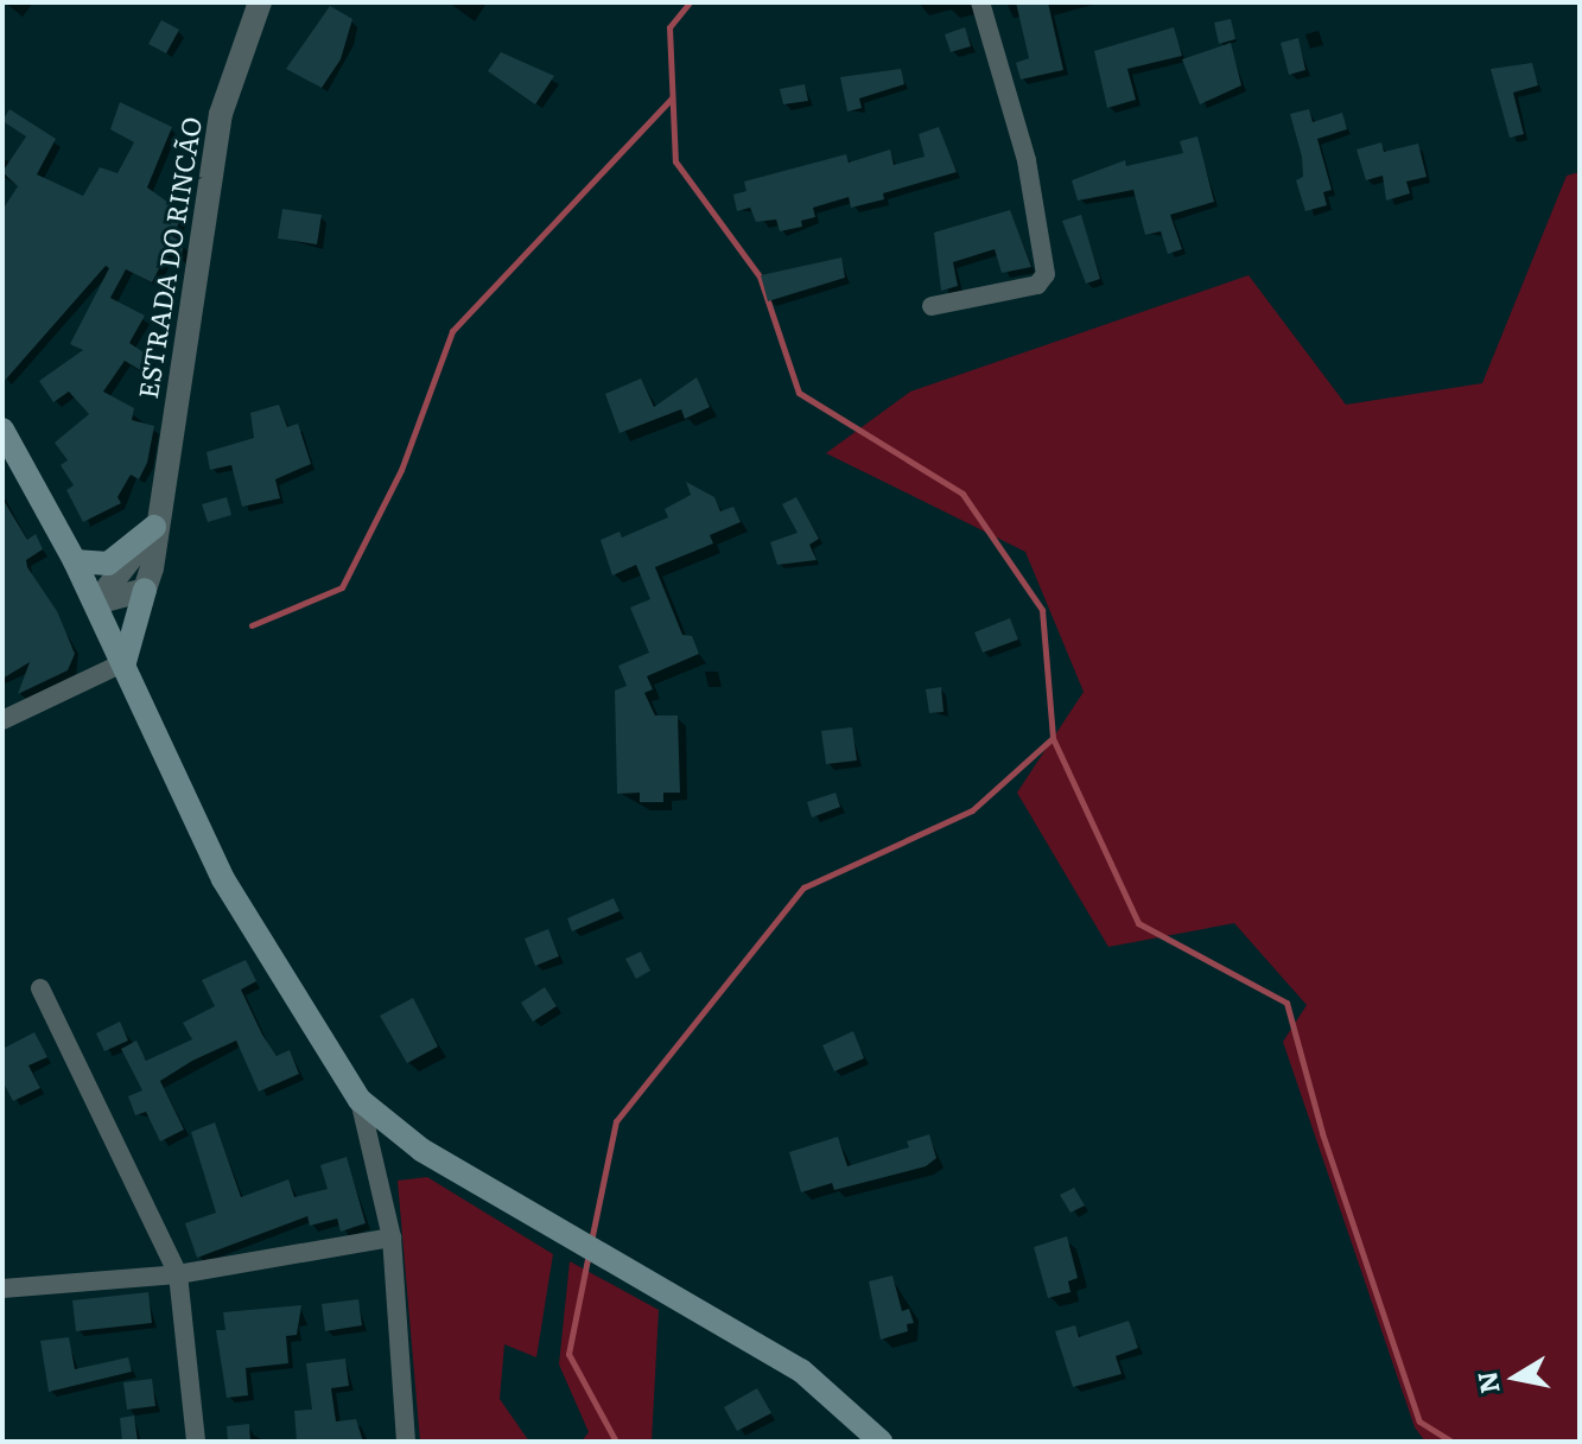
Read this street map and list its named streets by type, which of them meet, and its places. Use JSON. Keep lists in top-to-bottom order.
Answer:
{
  "streets": {
    "street": ["ESTRADA DO RINCÃO"]
  },
  "north": "left"
}
